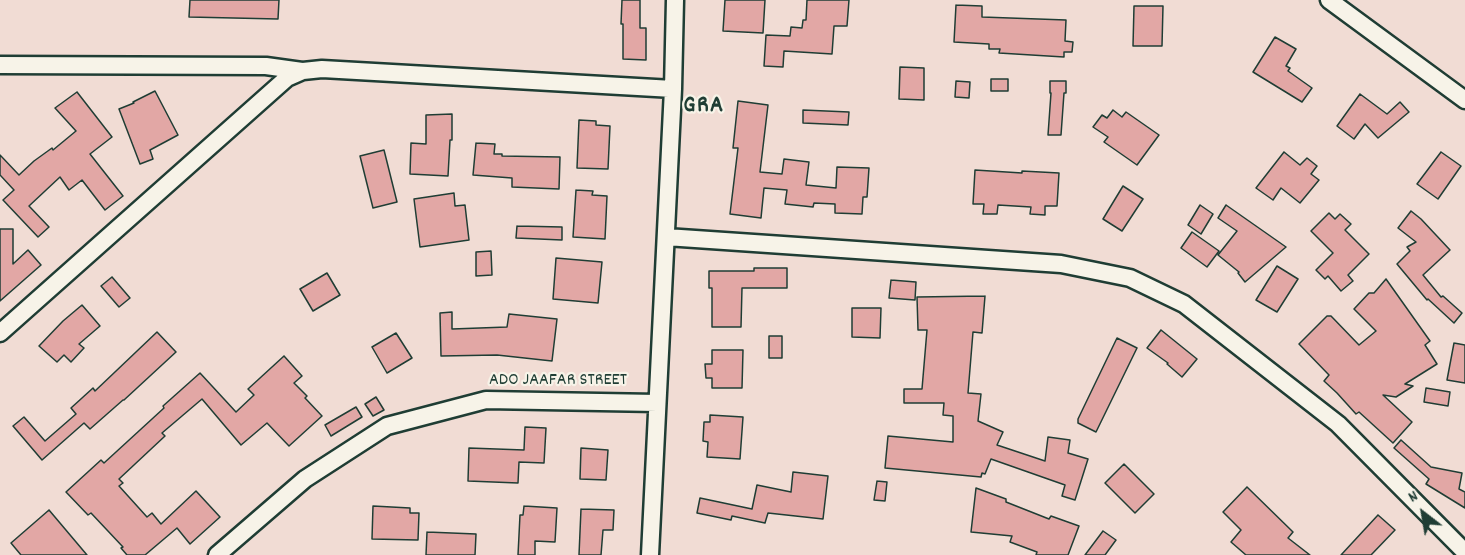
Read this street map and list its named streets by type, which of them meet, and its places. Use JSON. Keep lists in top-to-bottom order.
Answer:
{
  "streets": {
    "street": ["ADO JAAFAR STREET"]
  },
  "districts": ["GRA"],
  "north": "top left"
}
